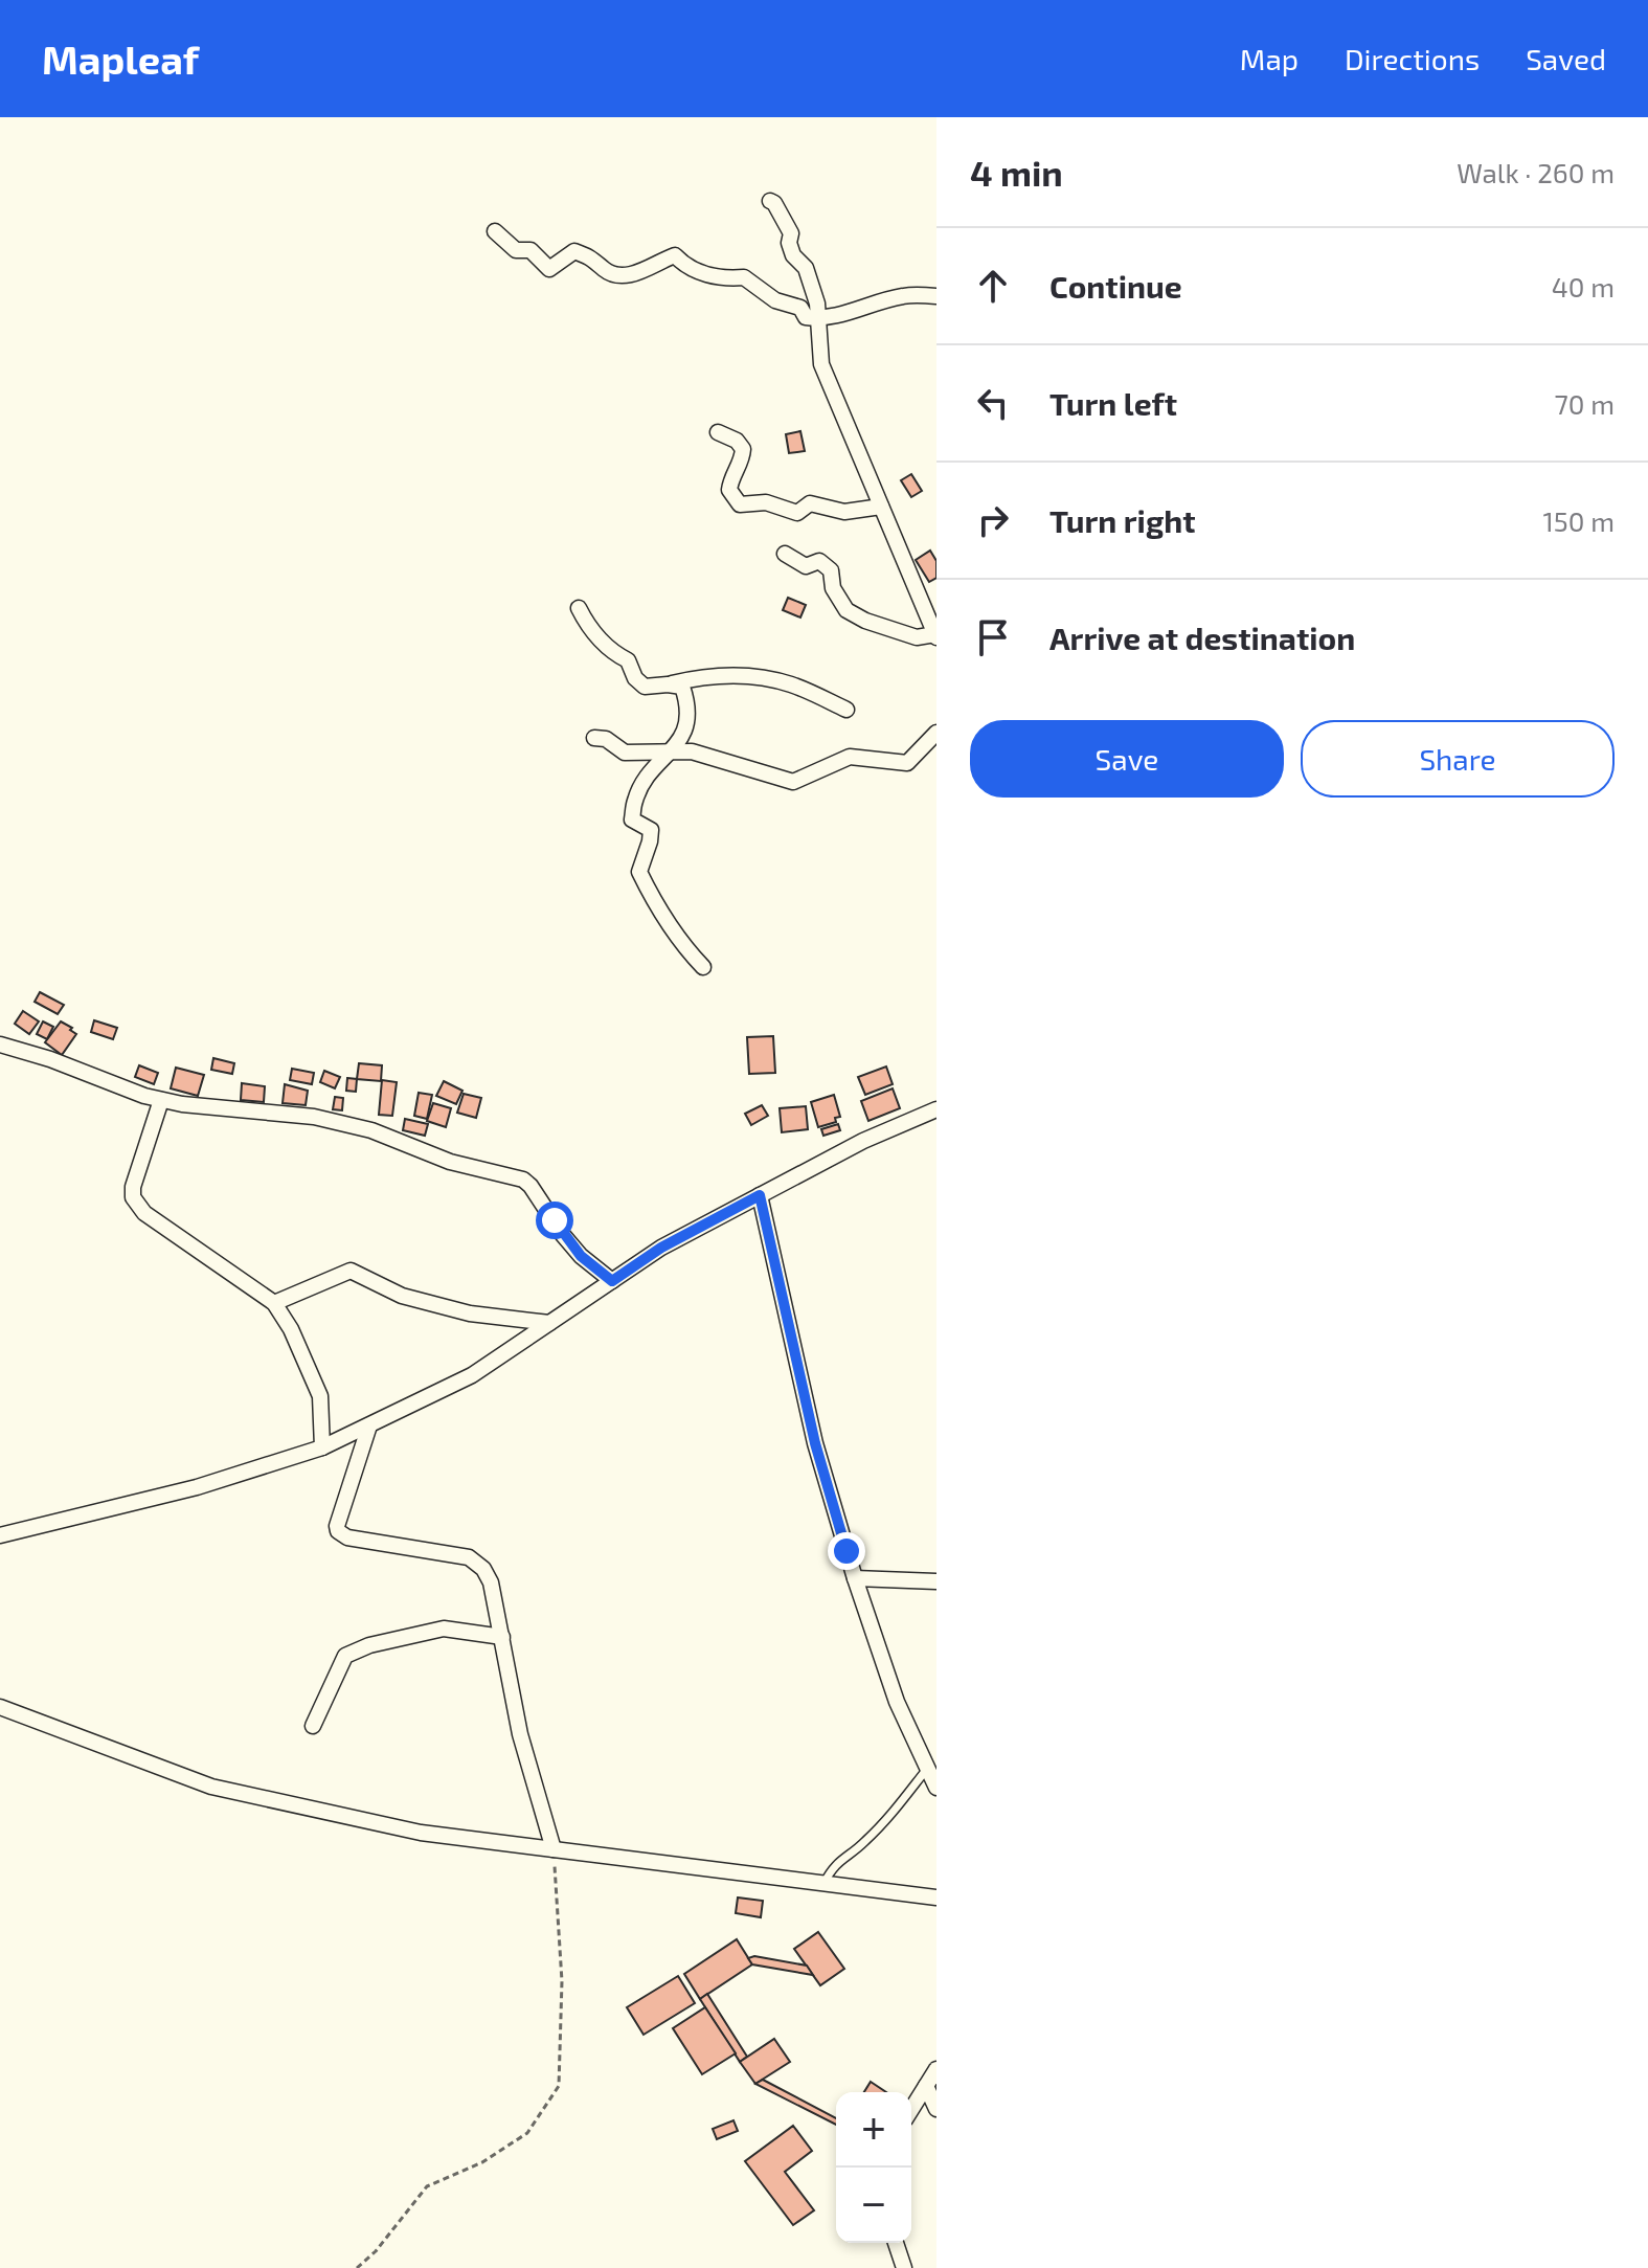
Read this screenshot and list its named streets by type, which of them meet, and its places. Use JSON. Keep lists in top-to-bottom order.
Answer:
{
  "page": {
    "header": "Mapleaf",
    "nav": ["Map", "Directions", "Saved"],
    "heading": ["4 min", "Walk · 260 m"],
    "list": [
      ["Continue", "40 m"],
      ["Turn left", "70 m"],
      ["Turn right", "150 m"],
      "Arrive at destination"
    ],
    "buttons": ["Save", "Share"],
    "map_buttons": ["+", "−"]
  }
}
